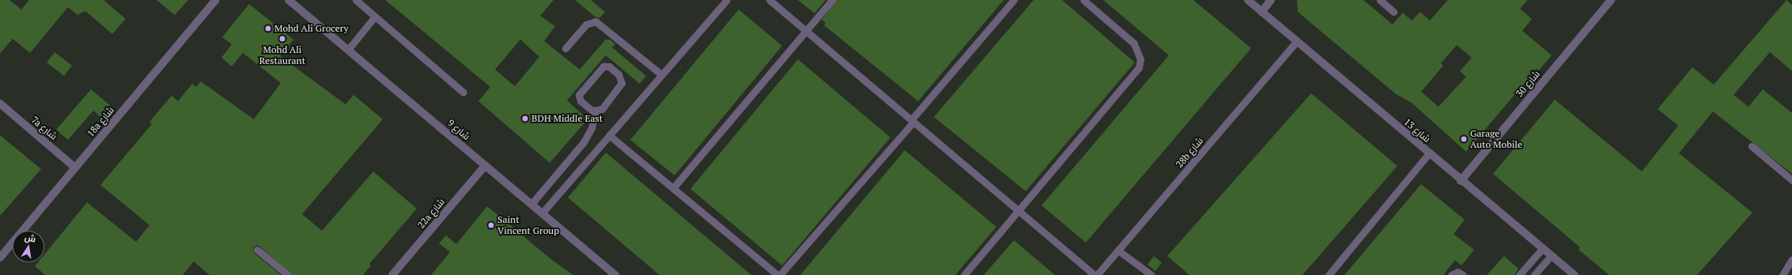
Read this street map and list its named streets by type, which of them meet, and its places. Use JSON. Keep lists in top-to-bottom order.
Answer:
{
  "streets": {
    "street": [
      "شارع 30",
      "18a شارع",
      "7a شارع",
      "شارع 9",
      "شارع 13",
      "22a شارع"
    ],
    "lane": ["28b شارع"]
  },
  "crossings": [
    ["شارع 30", "شارع 13"],
    ["18a شارع", "7a شارع"],
    ["شارع 9", "22a شارع"],
    ["شارع 13", "28b شارع"]
  ],
  "places": [
    "Mohd Ali Grocery",
    "Mohd Ali Restaurant",
    "BDH Middle East",
    "Garage Auto Mobile",
    "Saint Vincent Group"
  ],
  "north": "top"
}
